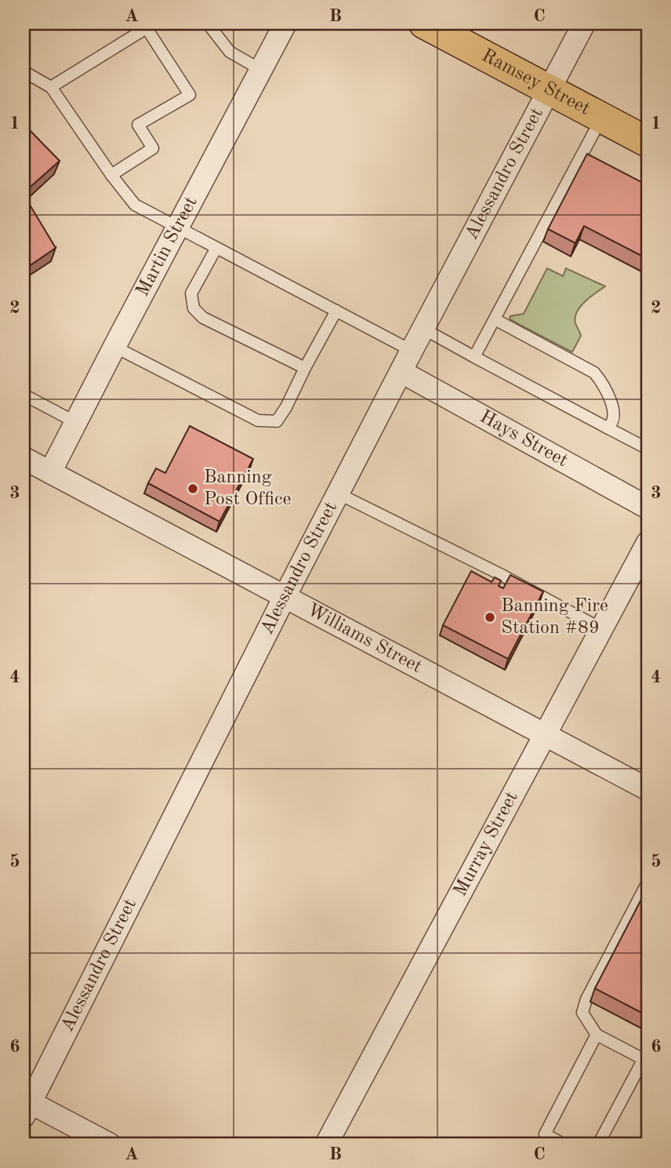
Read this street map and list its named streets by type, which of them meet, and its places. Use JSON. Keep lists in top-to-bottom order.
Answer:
{
  "streets": {
    "main road": ["Ramsey Street"],
    "street": [
      "Alessandro Street",
      "Martin Street",
      "Hays Street",
      "Williams Street",
      "Murray Street"
    ]
  },
  "crossings": [
    ["Ramsey Street", "Alessandro Street"],
    ["Alessandro Street", "Hays Street"],
    ["Alessandro Street", "Williams Street"],
    ["Martin Street", "Williams Street"],
    ["Williams Street", "Murray Street"]
  ],
  "places": ["Banning Post Office", "Banning Fire Station #89"],
  "grid": {
    "columns": ["A", "B", "C"],
    "rows": [
      "1",
      "2",
      "3",
      "4",
      "5",
      "6"
    ]
  }
}
